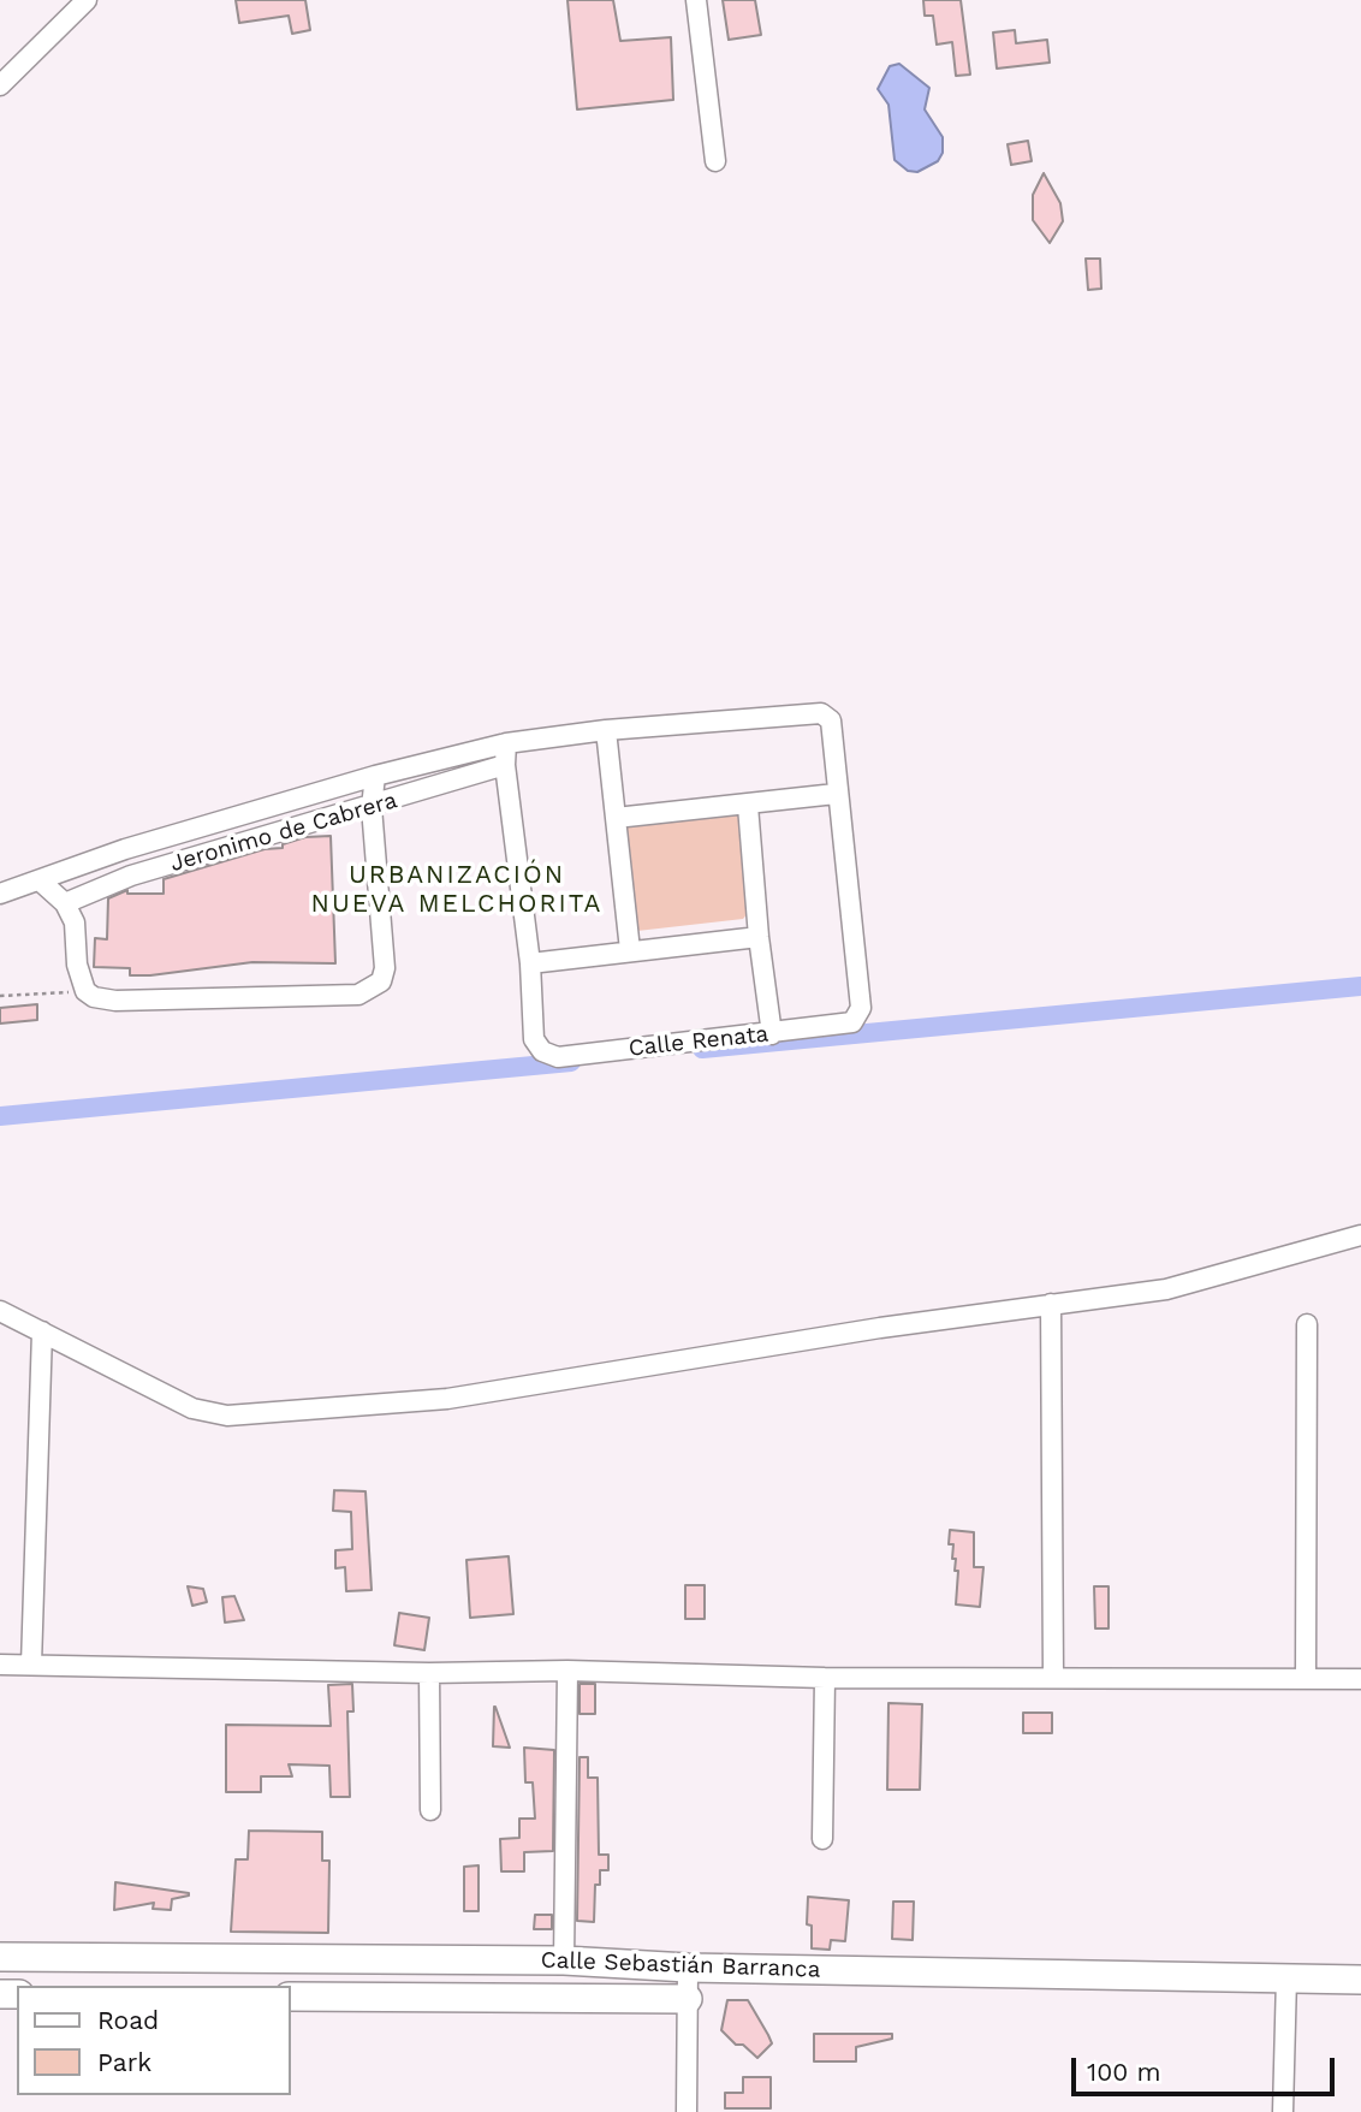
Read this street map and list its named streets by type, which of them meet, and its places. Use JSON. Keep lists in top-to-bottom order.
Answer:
{
  "streets": {
    "street": ["Jeronimo de Cabrera", "Calle Renata", "Calle Sebastián Barranca"]
  },
  "districts": ["URBANIZACIÓN NUEVA MELCHORITA"],
  "legend": ["Road", "Park"],
  "scale_bar": "100 m"
}
